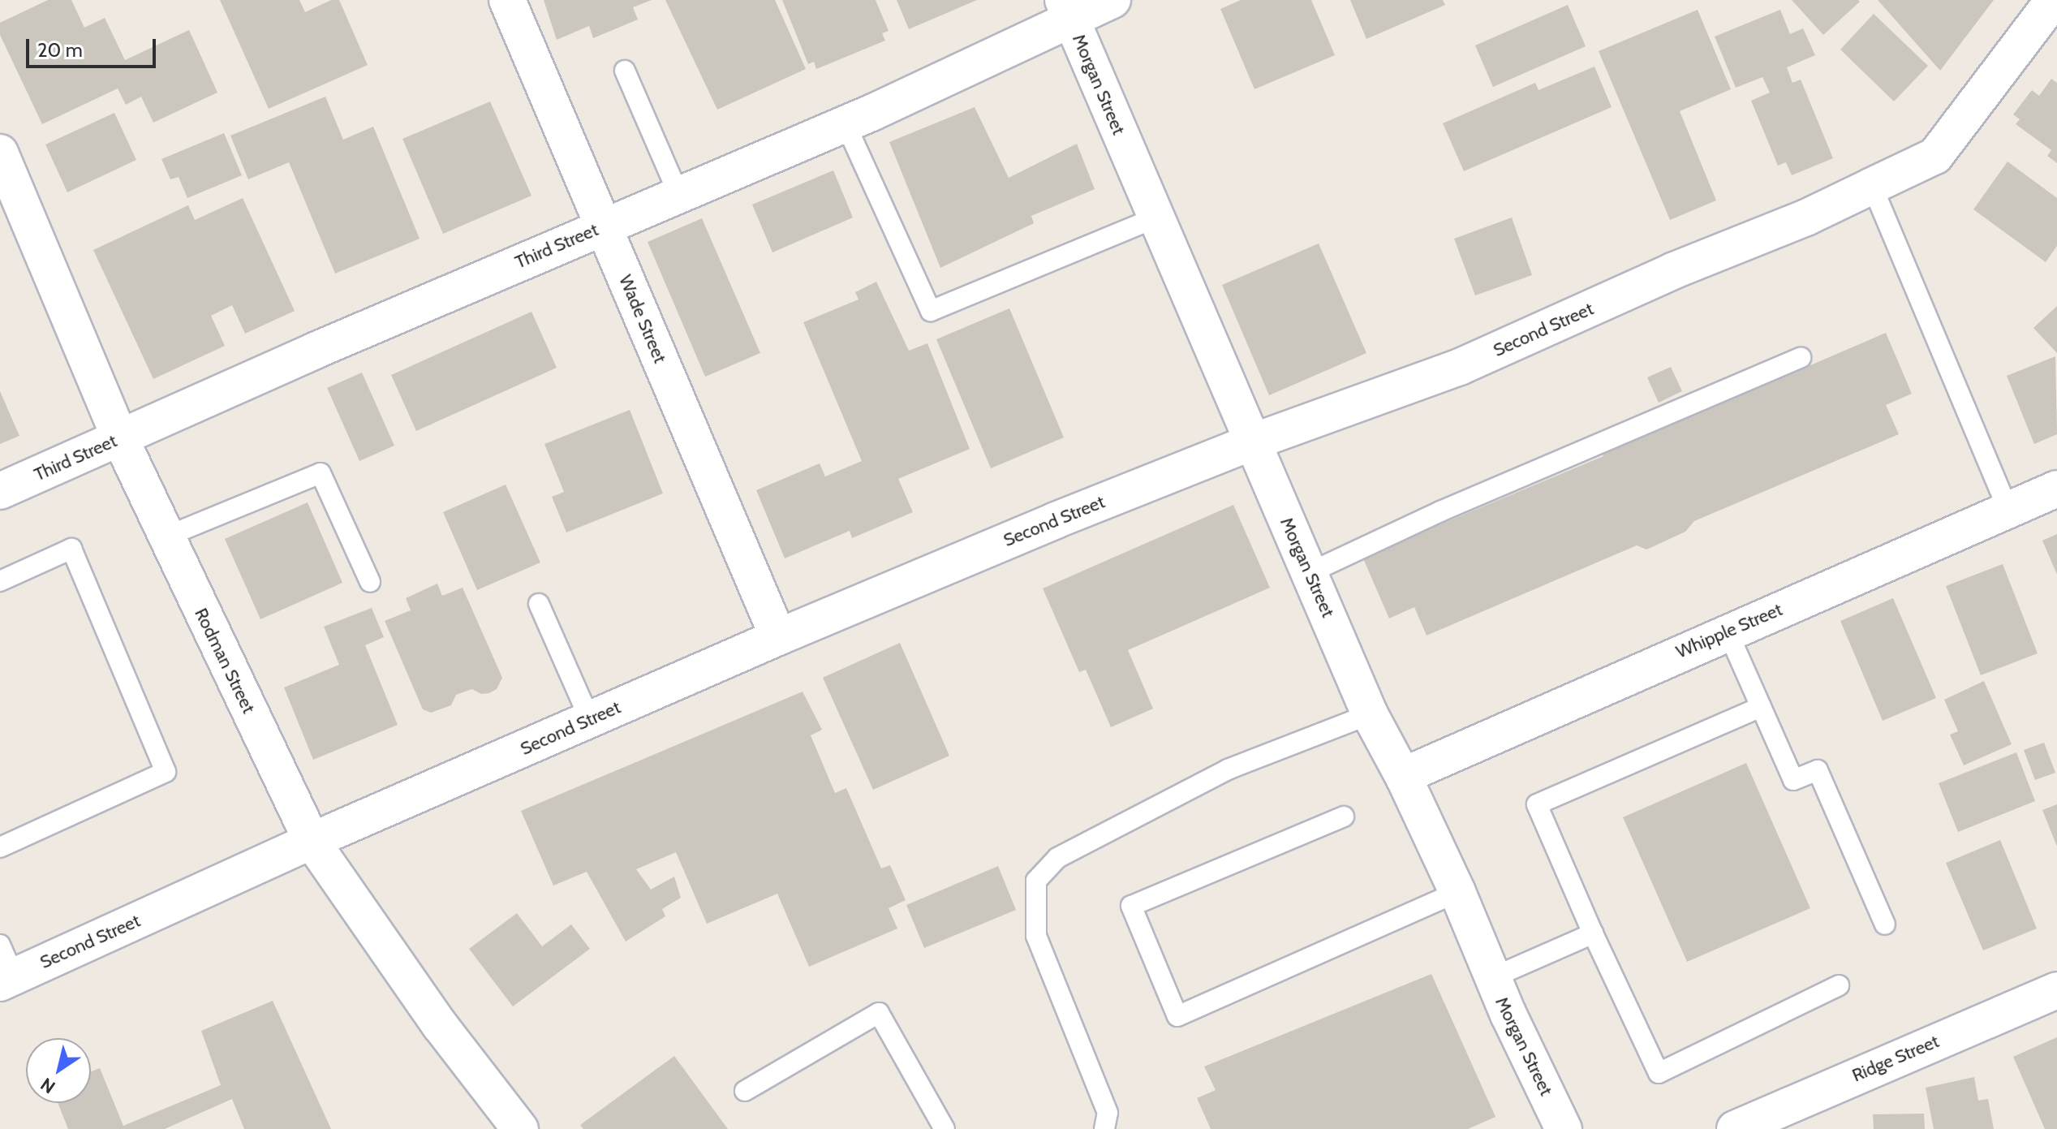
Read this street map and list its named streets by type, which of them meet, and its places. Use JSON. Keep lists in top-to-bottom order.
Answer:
{
  "streets": {
    "street": [
      "Morgan Street",
      "Third Street",
      "Wade Street",
      "Second Street",
      "Whipple Street",
      "Rodman Street",
      "Ridge Street"
    ]
  },
  "crossings": [
    ["Morgan Street", "Third Street"],
    ["Morgan Street", "Second Street"],
    ["Morgan Street", "Whipple Street"],
    ["Third Street", "Wade Street"],
    ["Third Street", "Rodman Street"],
    ["Wade Street", "Second Street"],
    ["Second Street", "Rodman Street"]
  ],
  "scale_bar": "20 m",
  "north": "bottom left"
}
